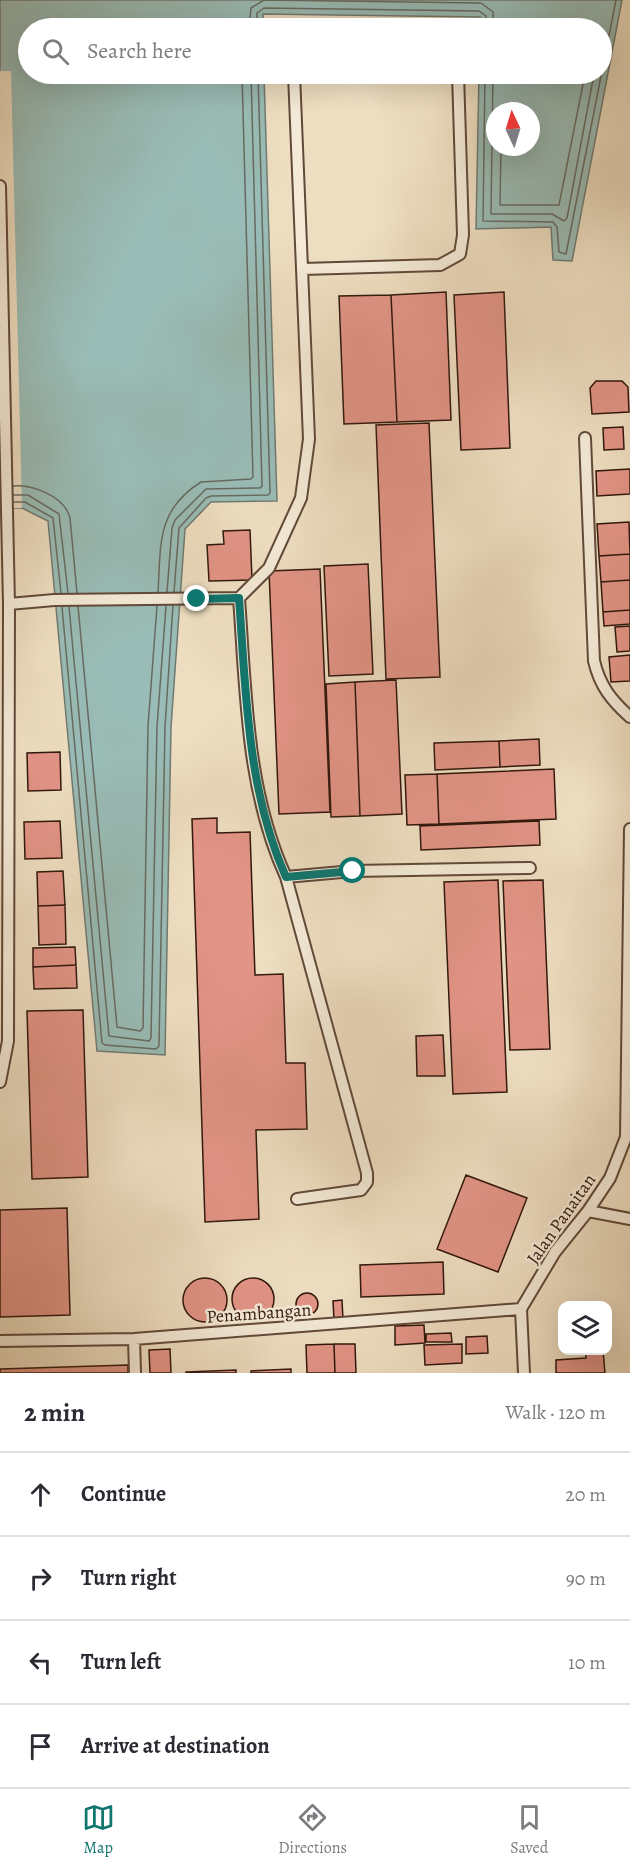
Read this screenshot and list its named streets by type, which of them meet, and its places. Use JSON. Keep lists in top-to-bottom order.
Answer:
{
  "streets": {
    "lane": ["Jalan Panaitan", "Penambangan"]
  },
  "crossings": [
    ["Jalan Panaitan", "Penambangan"]
  ],
  "north": "top",
  "page": {
    "search": "Search here",
    "heading": ["2 min", "Walk · 120 m"],
    "list": [
      ["Continue", "20 m"],
      ["Turn right", "90 m"],
      ["Turn left", "10 m"],
      "Arrive at destination"
    ],
    "nav": ["Map", "Directions", "Saved"]
  }
}
